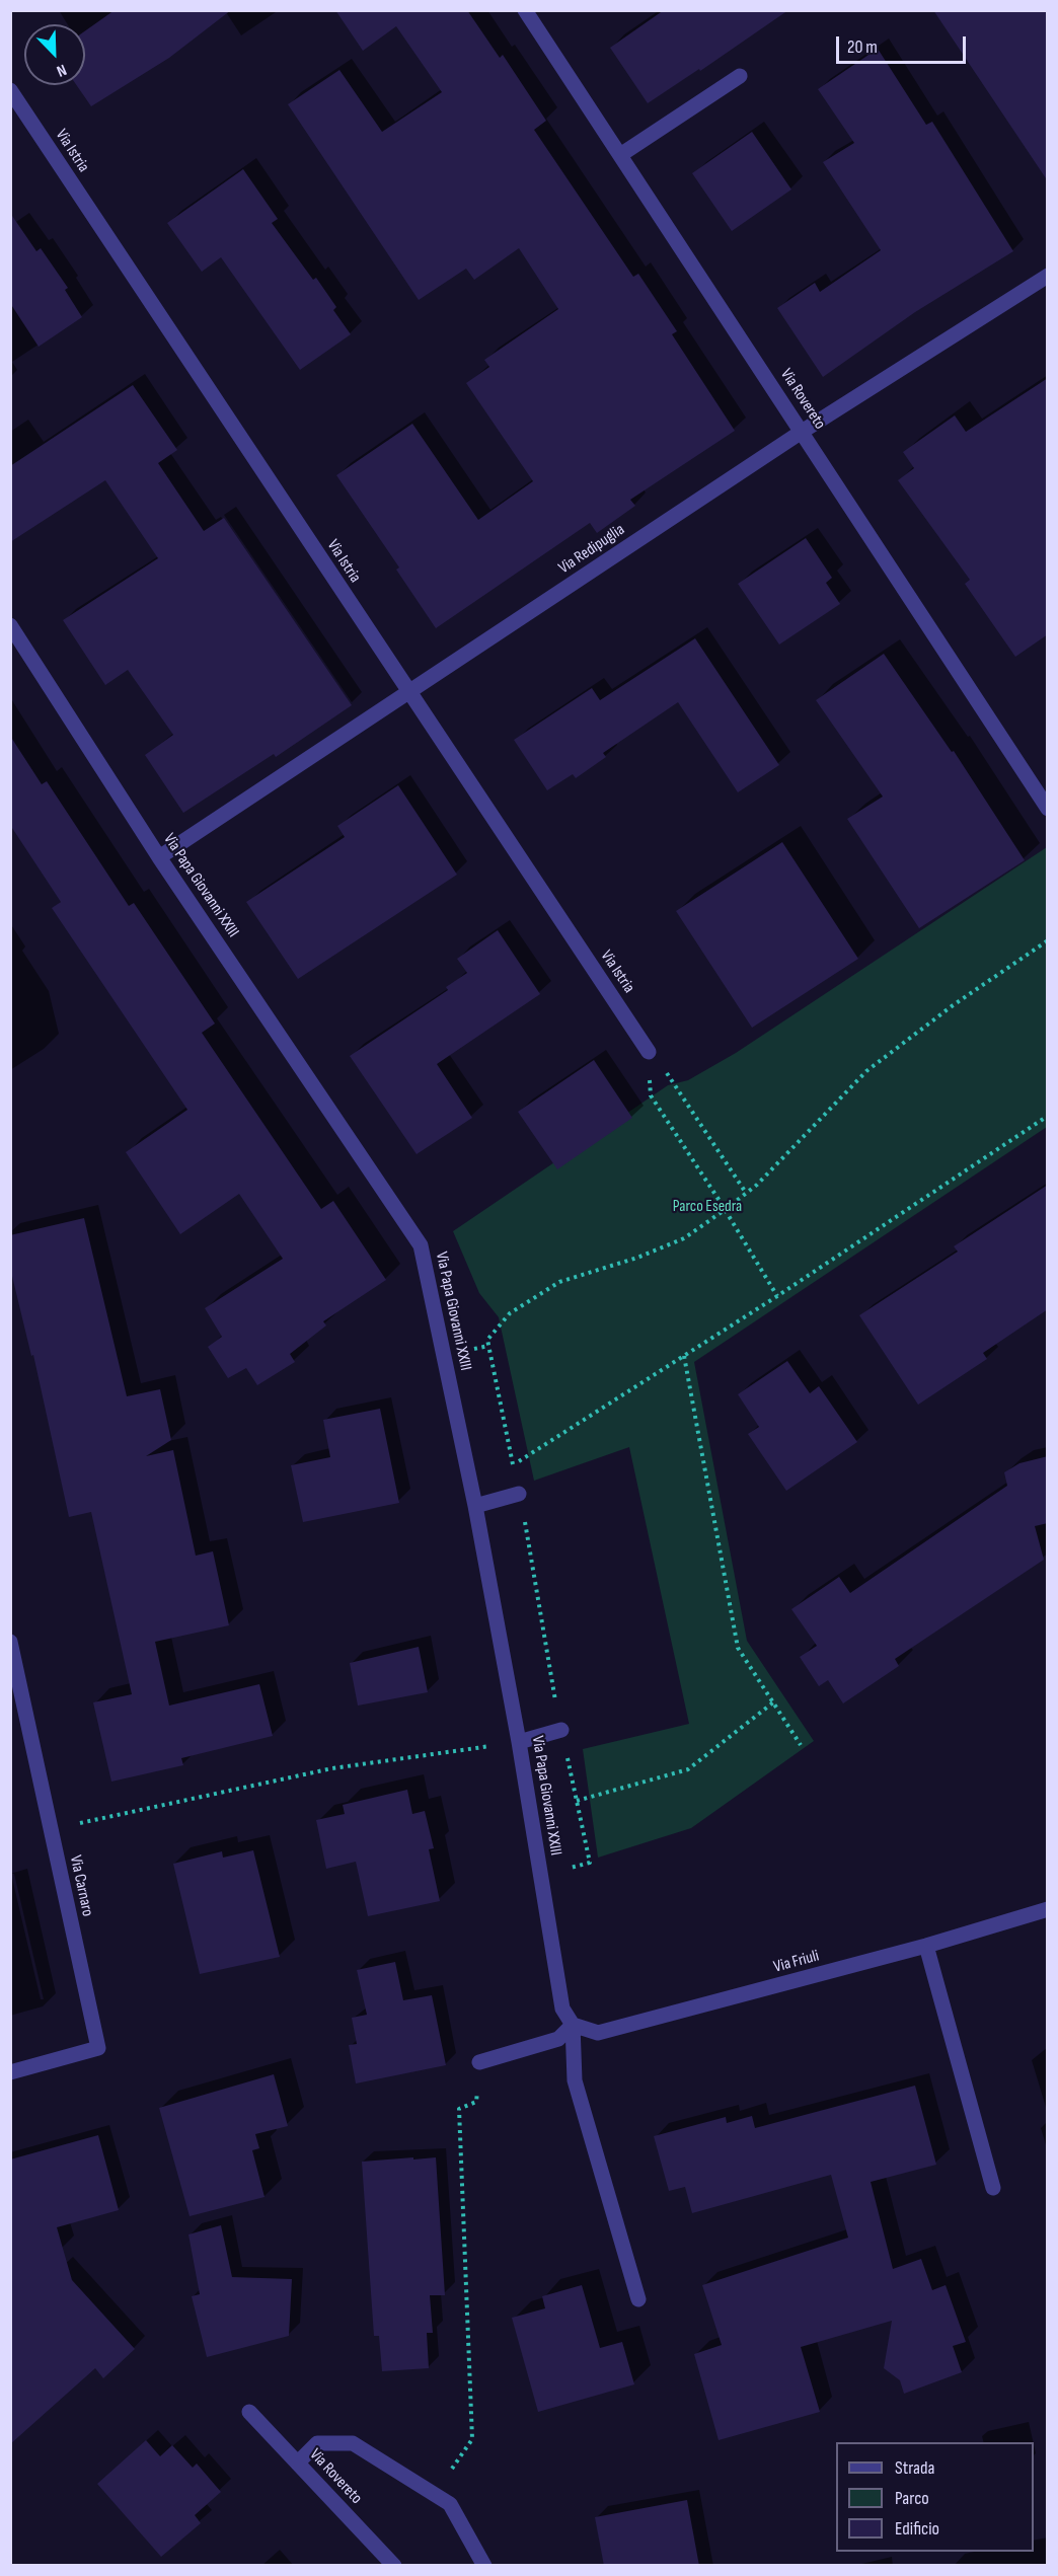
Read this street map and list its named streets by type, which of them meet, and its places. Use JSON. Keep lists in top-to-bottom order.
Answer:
{
  "streets": {
    "street": [
      "Via Istria",
      "Via Rovereto",
      "Via Redipuglia",
      "Via Papa Giovanni XXIII",
      "Via Carnaro",
      "Via Friuli"
    ]
  },
  "crossings": [
    ["Via Istria", "Via Redipuglia"],
    ["Via Rovereto", "Via Redipuglia"],
    ["Via Redipuglia", "Via Papa Giovanni XXIII"],
    ["Via Papa Giovanni XXIII", "Via Friuli"]
  ],
  "parks": ["Parco Esedra"],
  "legend": ["Strada", "Parco", "Edificio"],
  "scale_bar": "20 m",
  "north": "bottom right"
}
